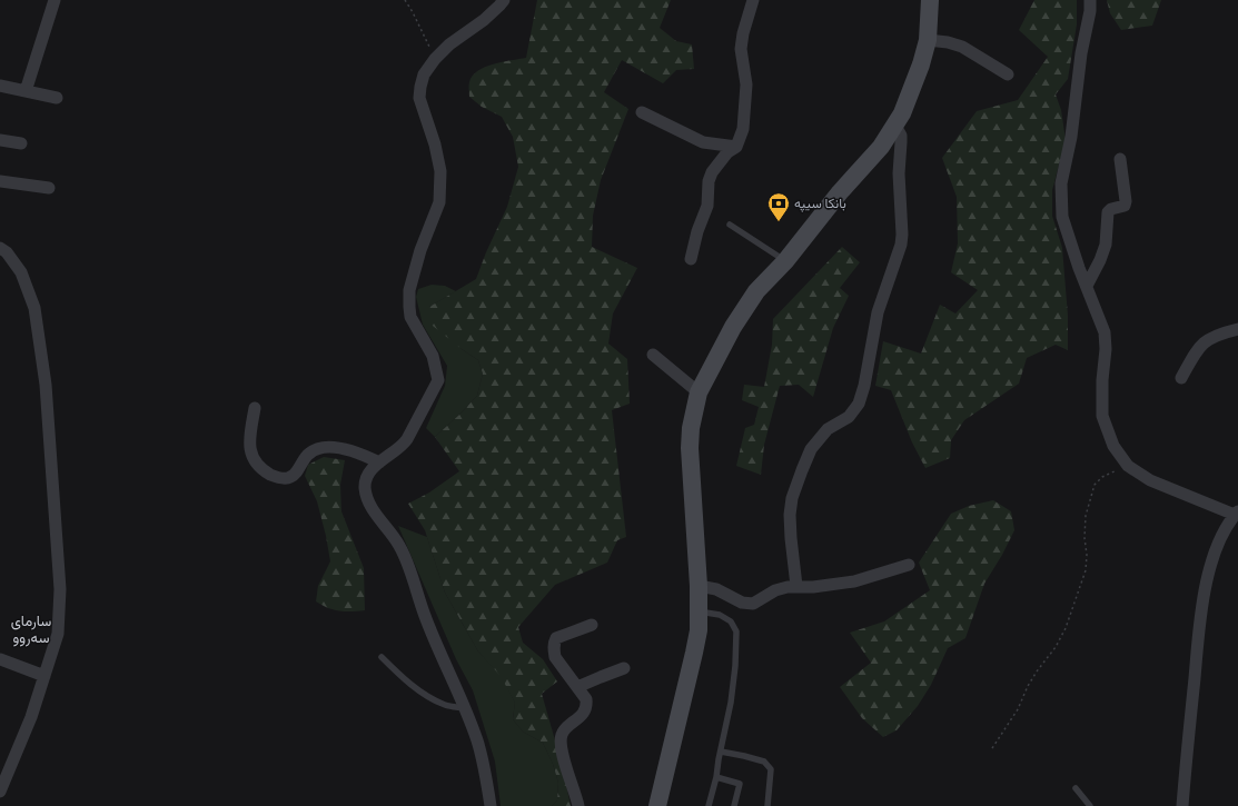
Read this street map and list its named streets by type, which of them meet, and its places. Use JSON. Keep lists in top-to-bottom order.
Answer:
{
  "districts": ["سارمای سەروو"],
  "places": {
    "bank": ["بانکا سیپە"]
  }
}
